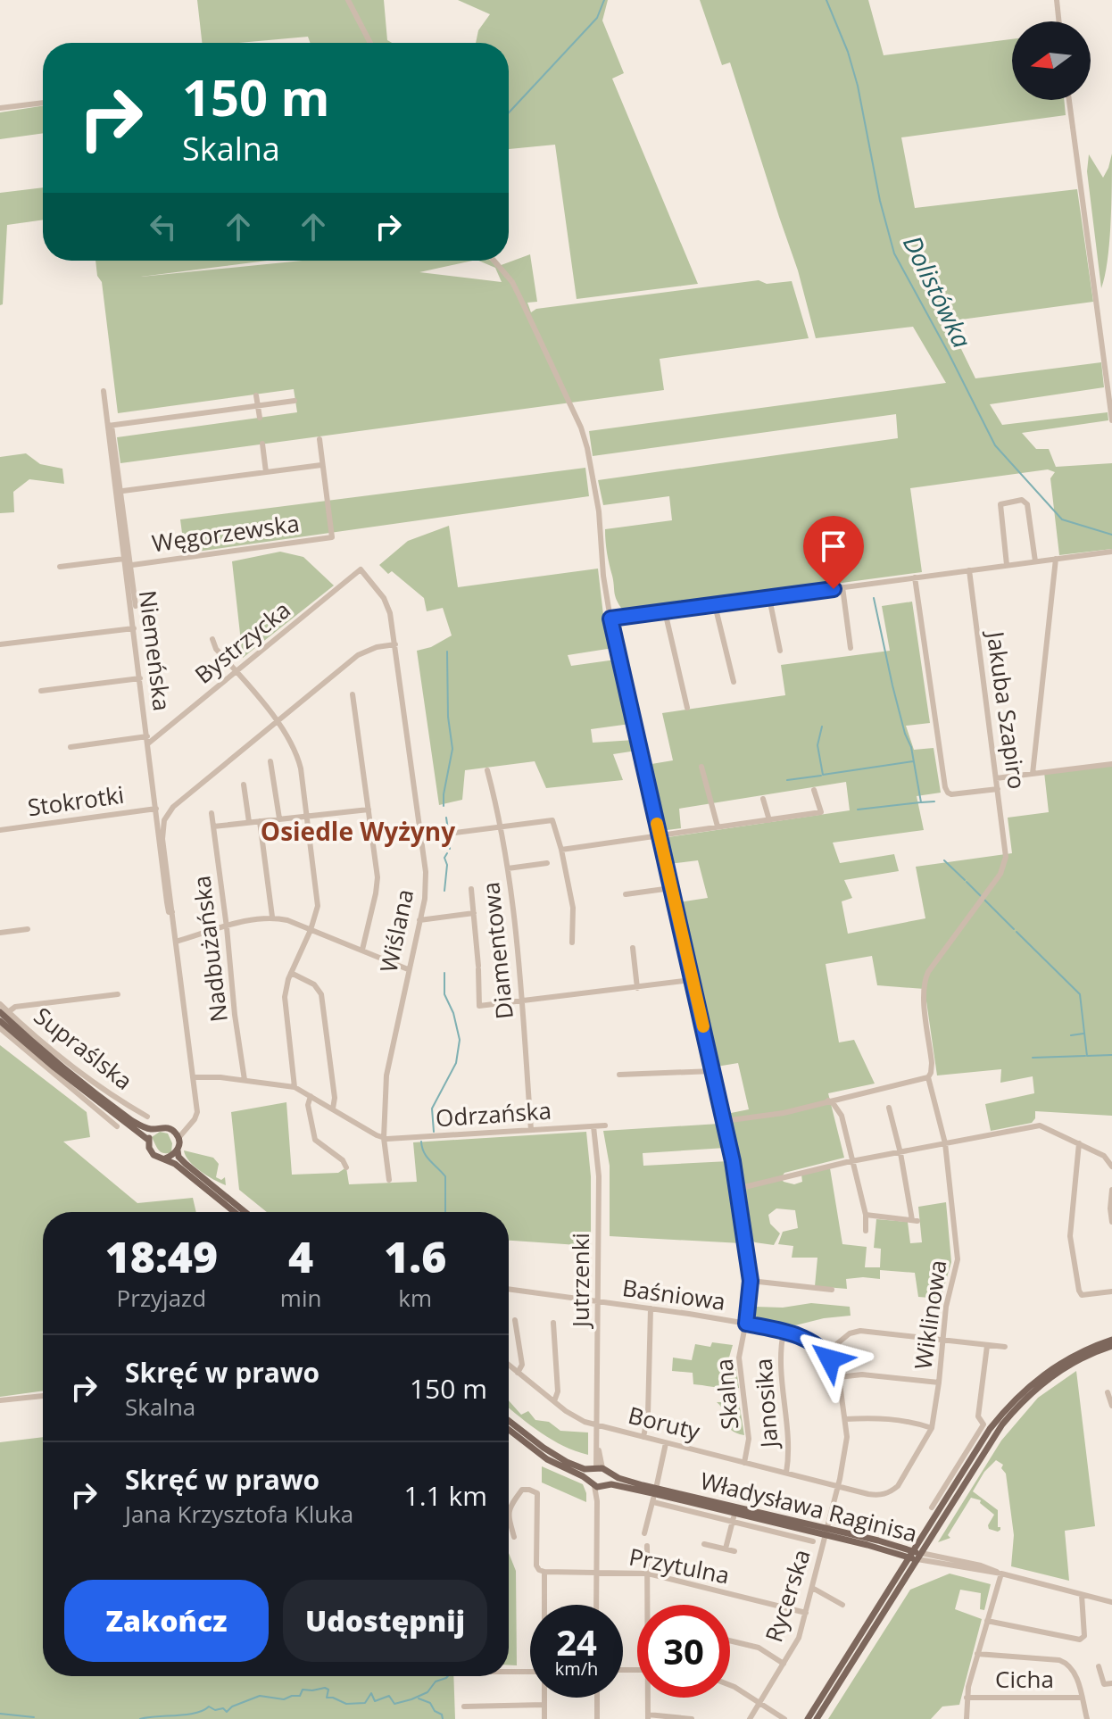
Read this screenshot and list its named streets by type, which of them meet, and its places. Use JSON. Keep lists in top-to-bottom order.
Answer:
{
  "streets": {
    "main road": ["Władysława Raginisa"],
    "street": [
      "Węgorzewska",
      "Bystrzycka",
      "Niemeńska",
      "Jakuba Szapiro",
      "Stokrotki",
      "Wiślana",
      "Nadbużańska",
      "Diamentowa",
      "Supraślska",
      "Odrzańska",
      "Jutrzenki",
      "Baśniowa",
      "Wiklinowa",
      "Skalna",
      "Janosika",
      "Boruty",
      "Przytulna",
      "Rycerska",
      "Cicha"
    ]
  },
  "crossings": [
    ["Węgorzewska", "Niemeńska"],
    ["Bystrzycka", "Niemeńska"],
    ["Bystrzycka", "Wiślana"],
    ["Niemeńska", "Stokrotki"],
    ["Niemeńska", "Wiślana"],
    ["Jakuba Szapiro", "Wiklinowa"],
    ["Wiślana", "Odrzańska"],
    ["Diamentowa", "Odrzańska"],
    ["Odrzańska", "Jutrzenki"],
    ["Jutrzenki", "Baśniowa"],
    ["Jutrzenki", "Boruty"],
    ["Jutrzenki", "Władysława Raginisa"],
    ["Baśniowa", "Wiklinowa"],
    ["Baśniowa", "Skalna"],
    ["Baśniowa", "Janosika"],
    ["Baśniowa", "Boruty"],
    ["Baśniowa", "Władysława Raginisa"],
    ["Baśniowa", "Rycerska"],
    ["Wiklinowa", "Boruty"],
    ["Skalna", "Boruty"],
    ["Janosika", "Boruty"],
    ["Władysława Raginisa", "Rycerska"],
    ["Przytulna", "Rycerska"]
  ],
  "districts": ["Osiedle Wyżyny"],
  "water": ["Dolistówka"],
  "north": "left",
  "page": {
    "turn": ["150 m", "Skalna"],
    "eta": [
      "18:49",
      "Przyjazd",
      "4",
      "min",
      "1.6",
      "km"
    ],
    "list": [
      {
        "name": "Skręć w prawo",
        "note": "Skalna",
        "value": "150 m"
      },
      {
        "name": "Skręć w prawo",
        "note": "Jana Krzysztofa Kluka",
        "value": "1.1 km"
      }
    ],
    "buttons": ["Zakończ", "Udostępnij"],
    "speed": "24 km/h",
    "limit": "30"
  }
}
